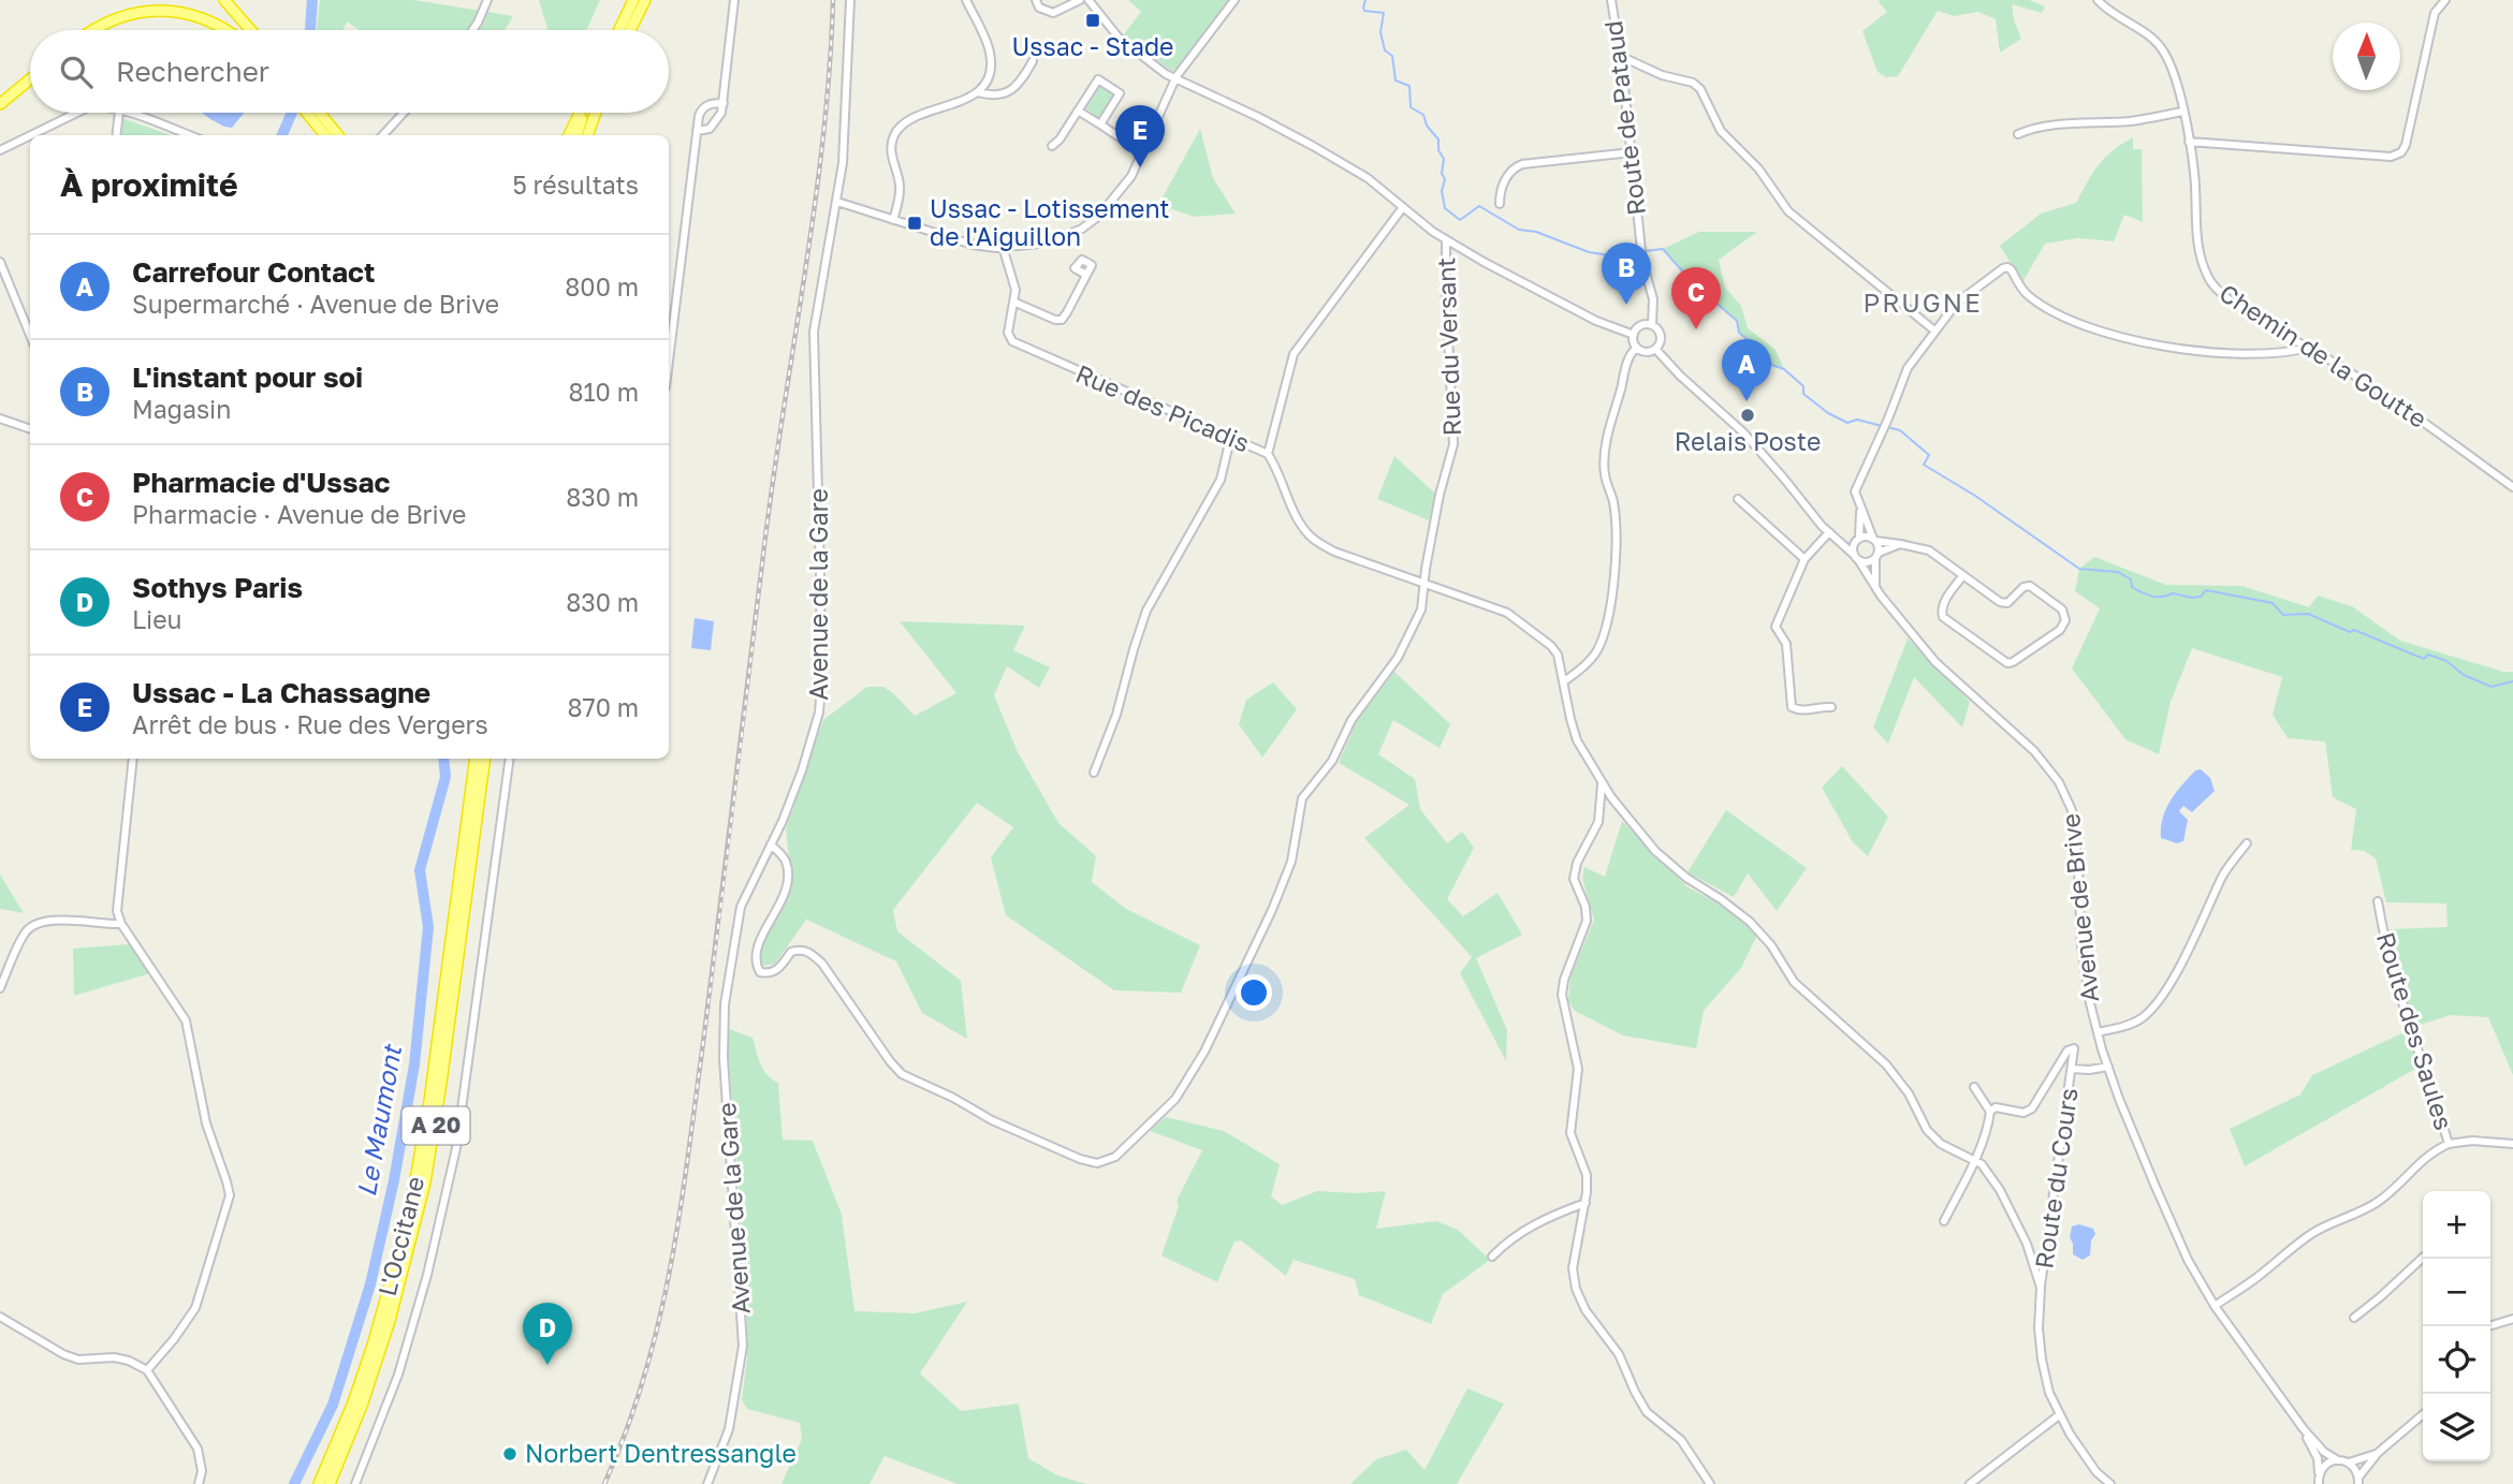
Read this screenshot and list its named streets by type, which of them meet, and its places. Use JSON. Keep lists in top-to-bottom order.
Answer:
{
  "streets": {
    "highway": ["A 20", "L'Occitane"],
    "street": [
      "Route de Pataud",
      "Rue du Versant",
      "Chemin de la Goutte",
      "Rue des Picadis",
      "Avenue de la Gare",
      "Avenue de Brive",
      "Route des Saules",
      "Route du Cours"
    ]
  },
  "crossings": [
    ["Rue du Versant", "Rue des Picadis"],
    ["Rue du Versant", "Avenue de la Gare"],
    ["Rue des Picadis", "Route du Cours"],
    ["Avenue de Brive", "Route des Saules"],
    ["Avenue de Brive", "Route du Cours"]
  ],
  "districts": ["PRUGNE"],
  "water": ["Le Maumont"],
  "places": {
    "transit": ["Ussac - Stade", "Ussac - Lotissement de l'Aiguillon"],
    "other": ["Relais Poste", "Norbert Dentressangle"]
  },
  "north": "top",
  "page": {
    "search": "Rechercher",
    "pins": [
      "E",
      "B",
      "C",
      "A",
      "D"
    ],
    "heading": ["À proximité", "5 résultats"],
    "list": [
      {
        "mark": "A",
        "name": "Carrefour Contact",
        "note": "Supermarché · Avenue de Brive",
        "value": "800 m"
      },
      {
        "mark": "B",
        "name": "L'instant pour soi",
        "note": "Magasin",
        "value": "810 m"
      },
      {
        "mark": "C",
        "name": "Pharmacie d'Ussac",
        "note": "Pharmacie · Avenue de Brive",
        "value": "830 m"
      },
      {
        "mark": "D",
        "name": "Sothys Paris",
        "note": "Lieu",
        "value": "830 m"
      },
      {
        "mark": "E",
        "name": "Ussac - La Chassagne",
        "note": "Arrêt de bus · Rue des Vergers",
        "value": "870 m"
      }
    ],
    "map_buttons": ["+", "−"]
  }
}
